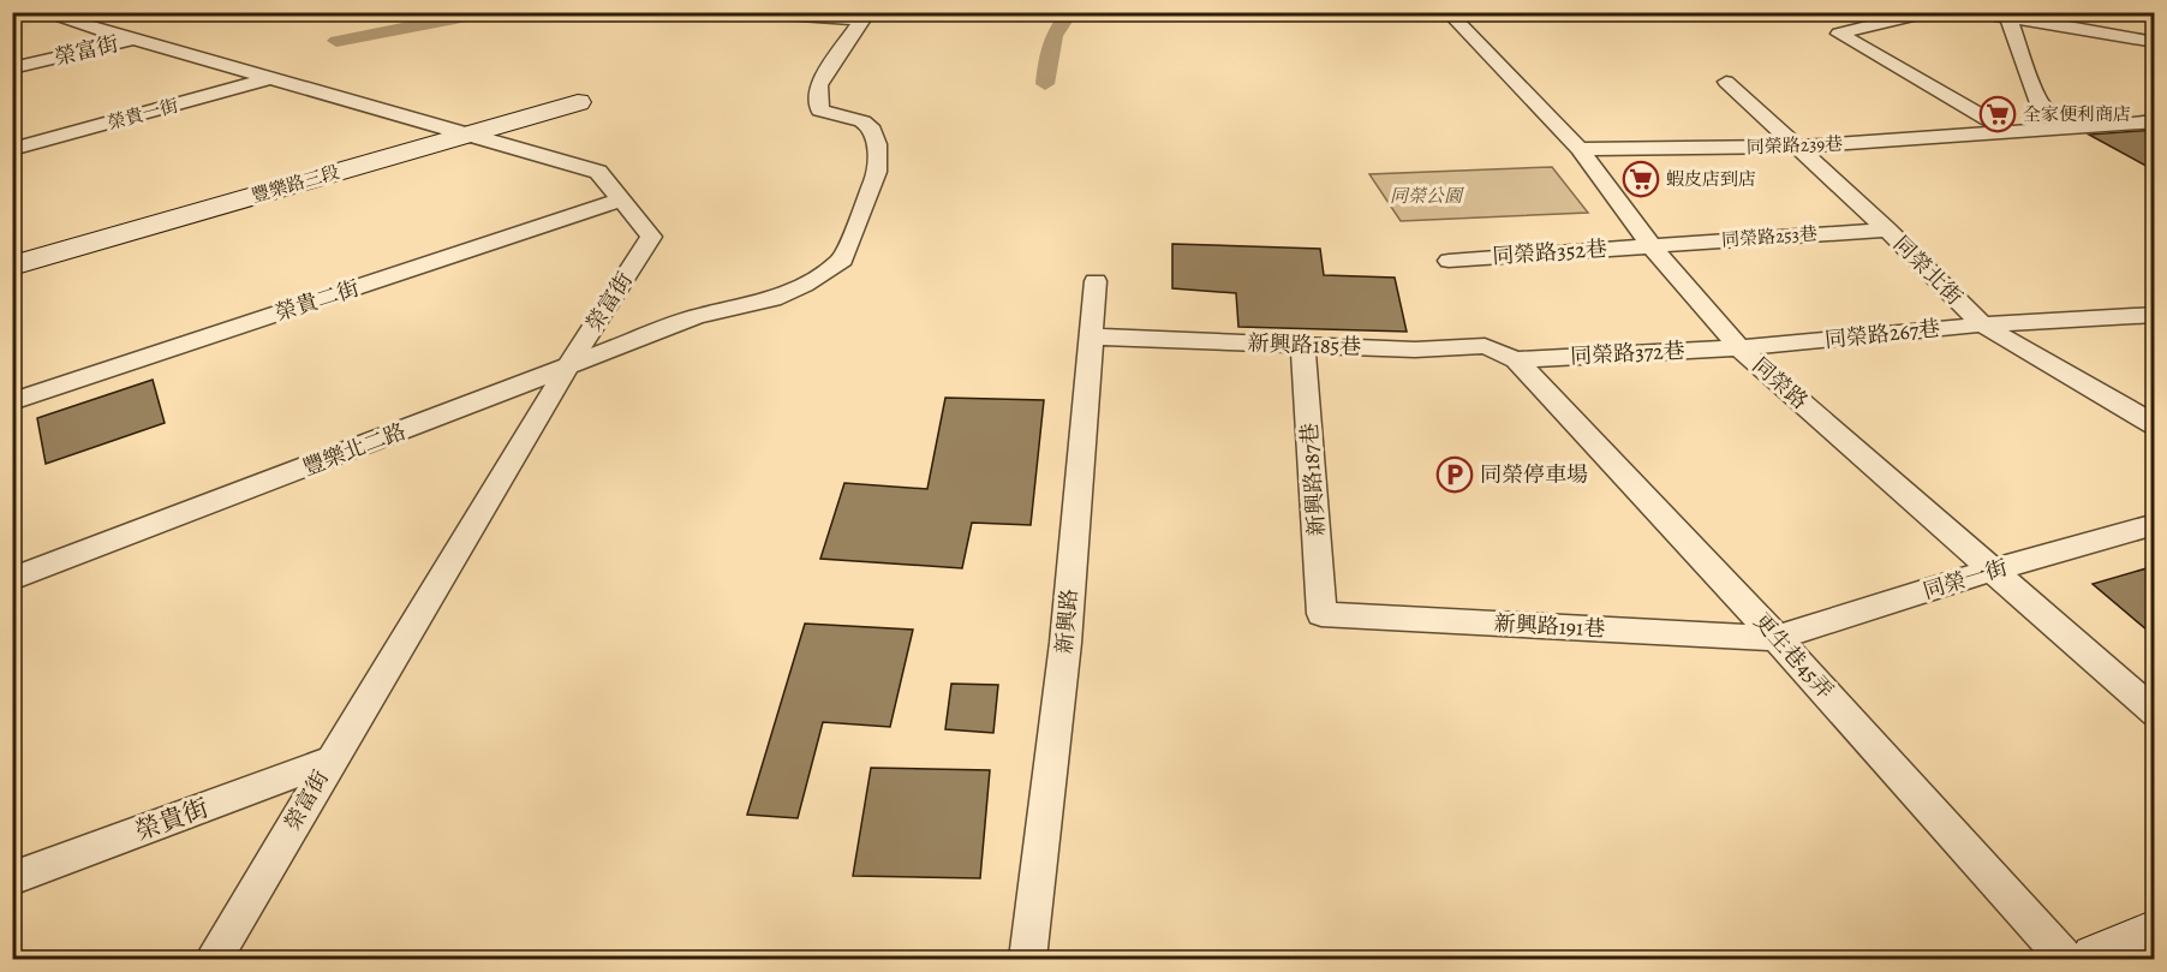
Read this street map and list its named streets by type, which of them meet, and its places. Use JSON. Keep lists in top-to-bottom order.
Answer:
{
  "streets": {
    "street": [
      "榮富街",
      "榮貴一街",
      "同榮路239巷",
      "豐樂路三段",
      "同榮路253巷",
      "同榮路352巷",
      "同榮北街",
      "榮貴二街",
      "同榮路267巷",
      "新興路185巷",
      "同榮路372巷",
      "同榮路",
      "豐樂北二路",
      "新興路187巷",
      "同榮一街",
      "新興路",
      "新興路191巷",
      "更生巷45弄",
      "榮貴街"
    ]
  },
  "crossings": [
    ["榮富街", "榮貴一街"],
    ["榮富街", "豐樂路三段"],
    ["榮富街", "榮貴二街"],
    ["榮富街", "豐樂北二路"],
    ["榮富街", "榮貴街"],
    ["同榮路239巷", "同榮北街"],
    ["同榮路239巷", "同榮路"],
    ["同榮路253巷", "同榮路352巷"],
    ["同榮路253巷", "同榮北街"],
    ["同榮路253巷", "同榮路"],
    ["同榮路352巷", "同榮路"],
    ["同榮北街", "同榮路267巷"],
    ["同榮路267巷", "同榮路372巷"],
    ["同榮路267巷", "同榮路"],
    ["新興路185巷", "同榮路372巷"],
    ["新興路185巷", "新興路187巷"],
    ["新興路185巷", "新興路"],
    ["新興路185巷", "更生巷45弄"],
    ["同榮路372巷", "同榮路"],
    ["同榮路372巷", "更生巷45弄"],
    ["同榮路", "同榮一街"],
    ["新興路187巷", "新興路191巷"],
    ["同榮一街", "新興路191巷"],
    ["同榮一街", "更生巷45弄"],
    ["新興路191巷", "更生巷45弄"]
  ],
  "parks": ["同榮公園"],
  "places": {
    "supermarket": ["全家便利商店", "蝦皮店到店"],
    "parking": ["同榮停車場"]
  }
}
